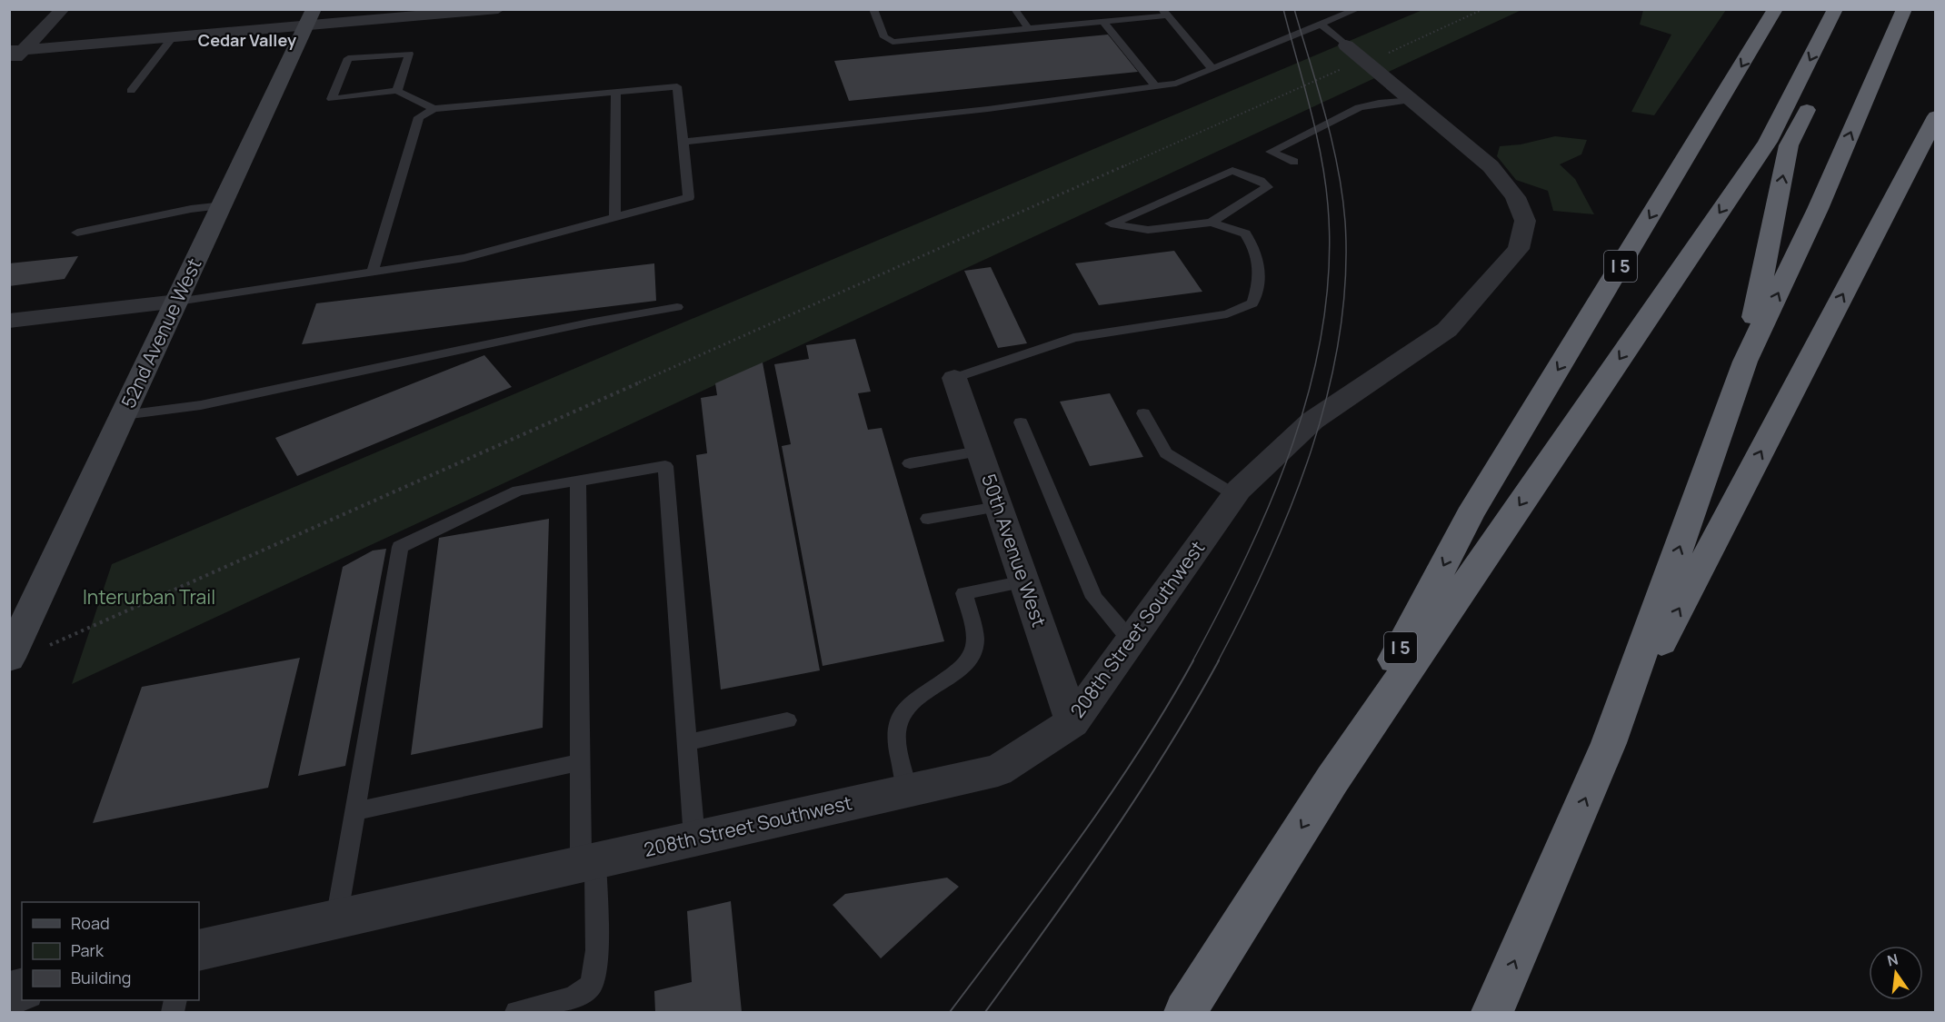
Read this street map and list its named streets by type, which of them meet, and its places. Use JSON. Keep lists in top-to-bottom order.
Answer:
{
  "streets": {
    "highway": ["I 5"],
    "street": ["52nd Avenue West", "50th Avenue West", "208th Street Southwest"]
  },
  "crossings": [
    ["50th Avenue West", "208th Street Southwest"]
  ],
  "districts": ["Cedar Valley"],
  "parks": ["Interurban Trail"],
  "legend": ["Road", "Park", "Building"],
  "north": "top"
}
